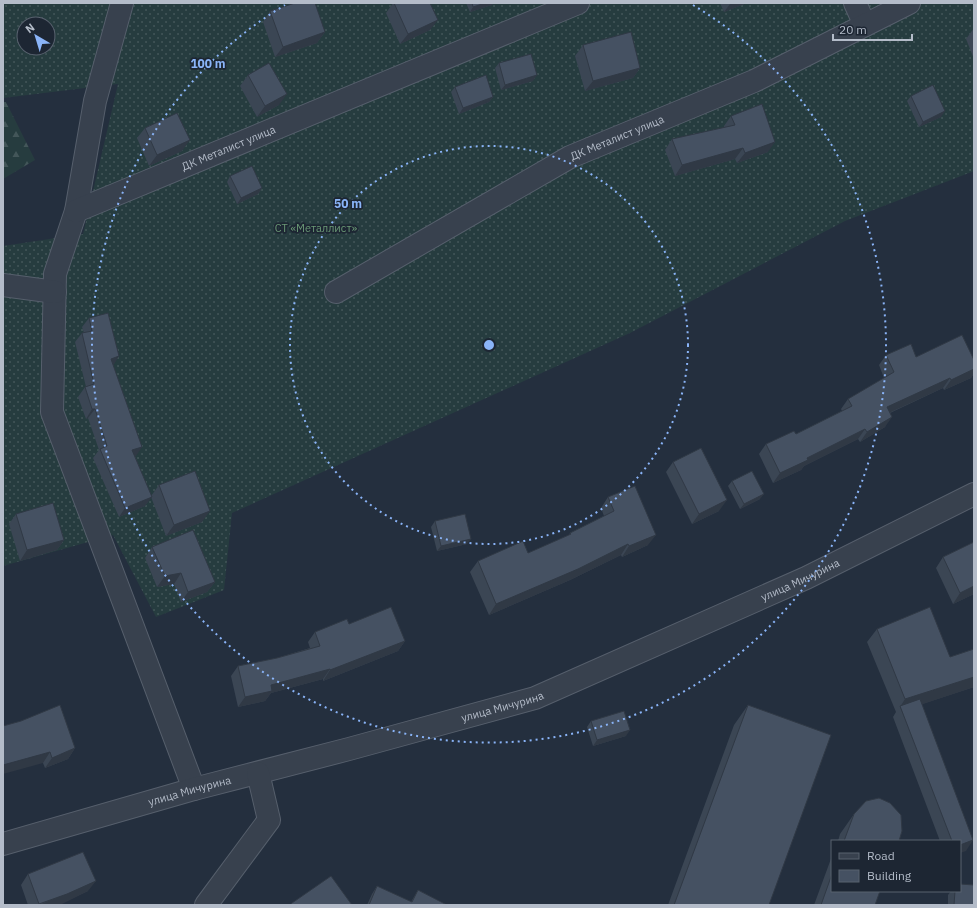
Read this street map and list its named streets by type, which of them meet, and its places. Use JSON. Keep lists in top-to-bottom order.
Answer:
{
  "streets": {
    "street": ["ДК Металист улица", "улица Мичурина"]
  },
  "parks": ["СТ «Металлист»"],
  "legend": ["Road", "Building"],
  "scale_bar": "20 m",
  "north": "top left",
  "rings": ["100 m", "50 m"]
}
